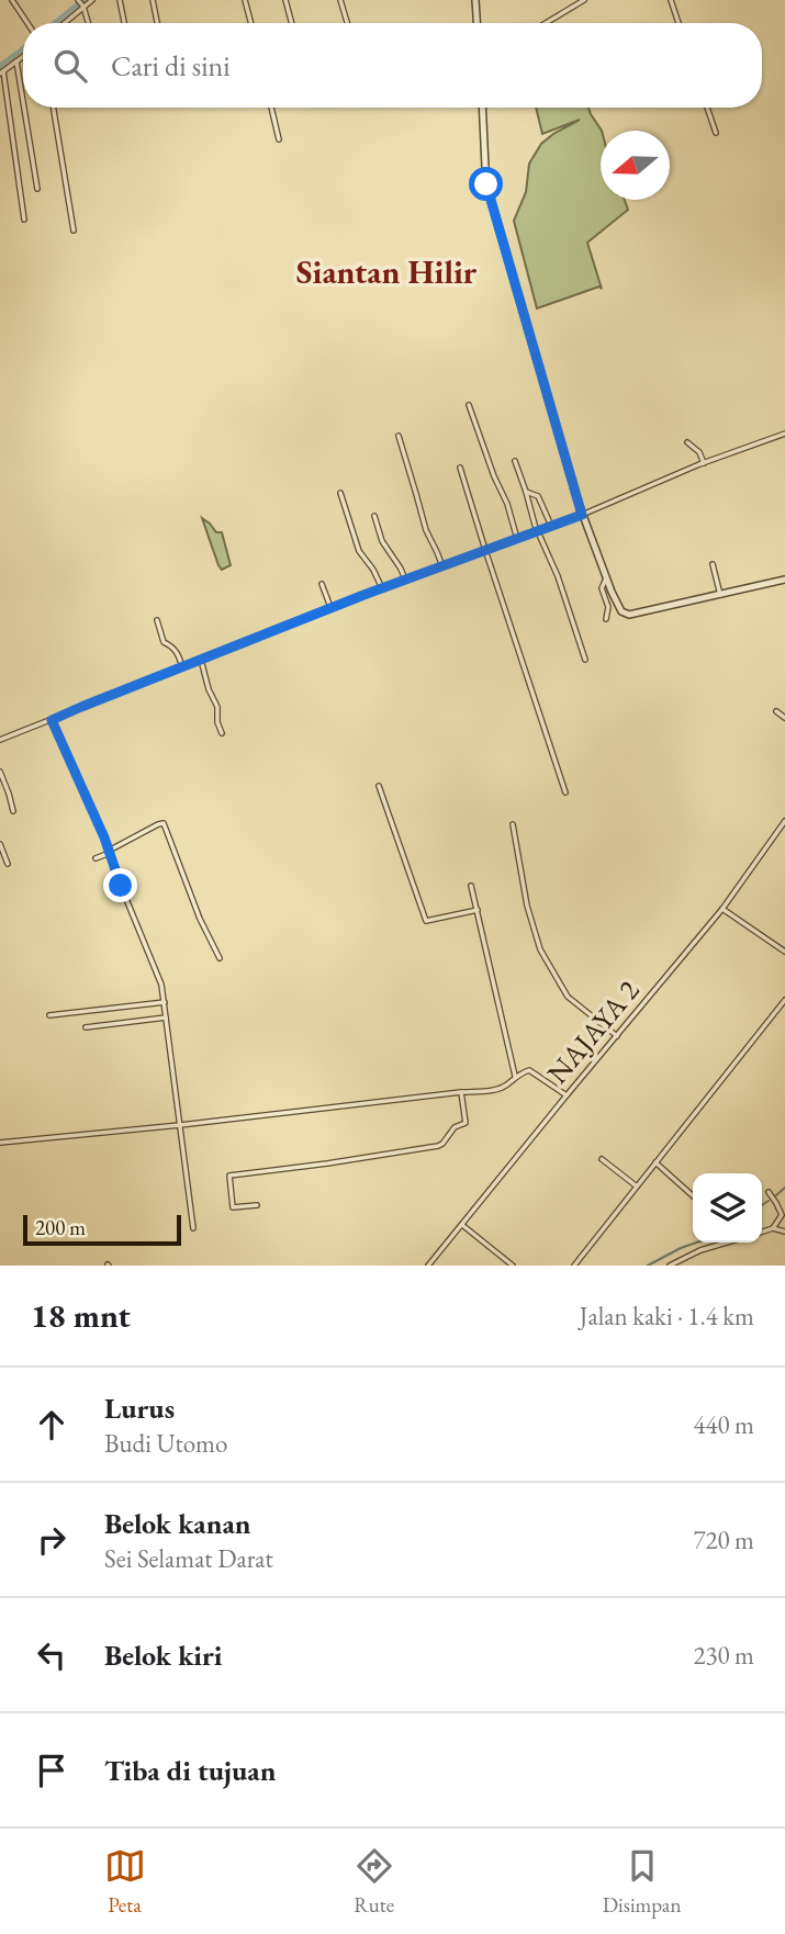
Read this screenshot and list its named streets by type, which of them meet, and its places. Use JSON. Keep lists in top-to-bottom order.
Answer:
{
  "streets": {
    "street": ["NAJAYA 2"]
  },
  "districts": ["Siantan Hilir"],
  "scale_bar": "200 m",
  "north": "left",
  "page": {
    "search": "Cari di sini",
    "scale": "200 m",
    "heading": ["18 mnt", "Jalan kaki · 1.4 km"],
    "list": [
      ["Lurus", "Budi Utomo", "440 m"],
      ["Belok kanan", "Sei Selamat Darat", "720 m"],
      ["Belok kiri", "230 m"],
      "Tiba di tujuan"
    ],
    "nav": ["Peta", "Rute", "Disimpan"]
  }
}
